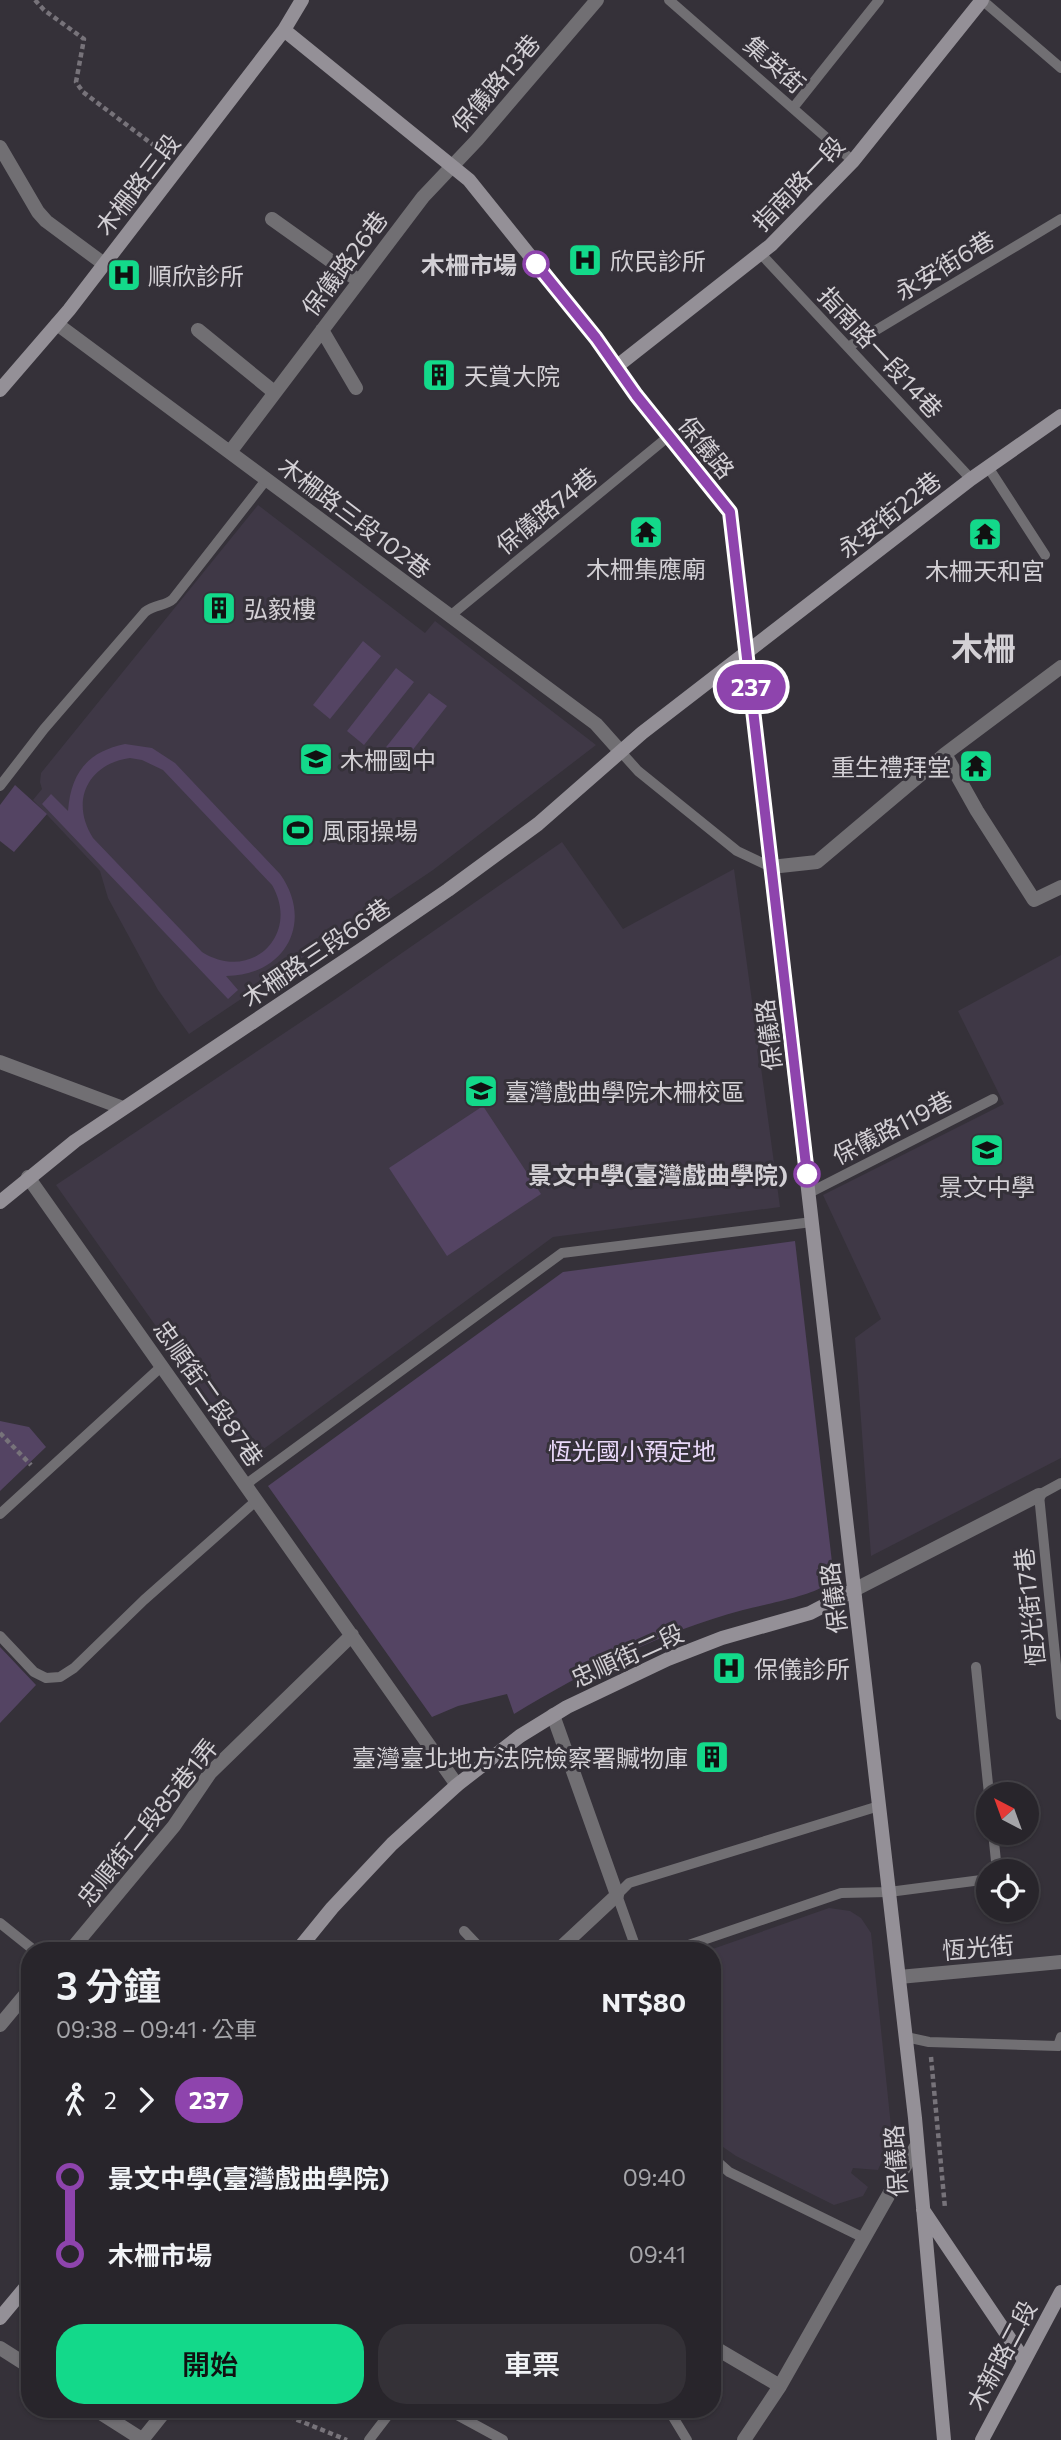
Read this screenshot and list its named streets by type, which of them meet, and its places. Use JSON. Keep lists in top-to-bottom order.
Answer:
{
  "streets": {
    "street": [
      "保儀路13巷",
      "指南路一段",
      "木柵路三段",
      "保儀路26巷",
      "保儀路",
      "永安街22巷",
      "木柵路三段102巷",
      "木柵路三段66巷",
      "忠順街二段87巷",
      "忠順街二段",
      "忠順街二段85巷1弄",
      "恆光街",
      "木新路二段"
    ],
    "lane": [
      "集英街",
      "永安街6巷",
      "指南路一段14巷",
      "保儀路74巷",
      "保儀路119巷",
      "恆光街17巷"
    ]
  },
  "crossings": [
    ["集英街", "指南路一段"],
    ["保儀路13巷", "保儀路26巷"],
    ["保儀路13巷", "保儀路"],
    ["指南路一段", "指南路一段14巷"],
    ["指南路一段", "保儀路"],
    ["木柵路三段", "保儀路"],
    ["木柵路三段", "木柵路三段102巷"],
    ["保儀路26巷", "保儀路"],
    ["保儀路26巷", "木柵路三段102巷"],
    ["永安街6巷", "指南路一段14巷"],
    ["指南路一段14巷", "永安街22巷"],
    ["保儀路", "保儀路74巷"],
    ["保儀路", "永安街22巷"],
    ["保儀路", "木柵路三段102巷"],
    ["保儀路", "保儀路119巷"],
    ["保儀路", "忠順街二段"],
    ["保儀路", "恆光街"],
    ["保儀路74巷", "木柵路三段102巷"],
    ["木柵路三段102巷", "木柵路三段66巷"],
    ["木柵路三段66巷", "忠順街二段87巷"],
    ["忠順街二段87巷", "忠順街二段"],
    ["忠順街二段87巷", "忠順街二段85巷1弄"],
    ["恆光街17巷", "忠順街二段"]
  ],
  "districts": ["木柵"],
  "parks": ["恆光國小預定地"],
  "places": {
    "hospital": ["欣民診所", "順欣診所", "保儀診所"],
    "other": ["木柵市場", "景文中學(臺灣戲曲學院)"],
    "building": ["天賞大院", "弘毅樓", "臺灣臺北地方法院檢察署贓物庫"],
    "temple": ["木柵集應廟", "木柵天和宮", "重生禮拜堂"],
    "school or university": ["木柵國中", "臺灣戲曲學院木柵校區", "景文中學"],
    "sports": ["風雨操場"]
  },
  "lines": ["bus line 237"],
  "north": "top left",
  "page": {
    "on_map": "237",
    "heading": ["3 分鐘", "09:38 – 09:41 · 公車", "NT$80"],
    "legs": ["2", "237"],
    "list": [
      {
        "name": "景文中學(臺灣戲曲學院)",
        "value": "09:40"
      },
      {
        "name": "木柵市場",
        "value": "09:41"
      }
    ],
    "buttons": ["開始", "車票"]
  }
}
